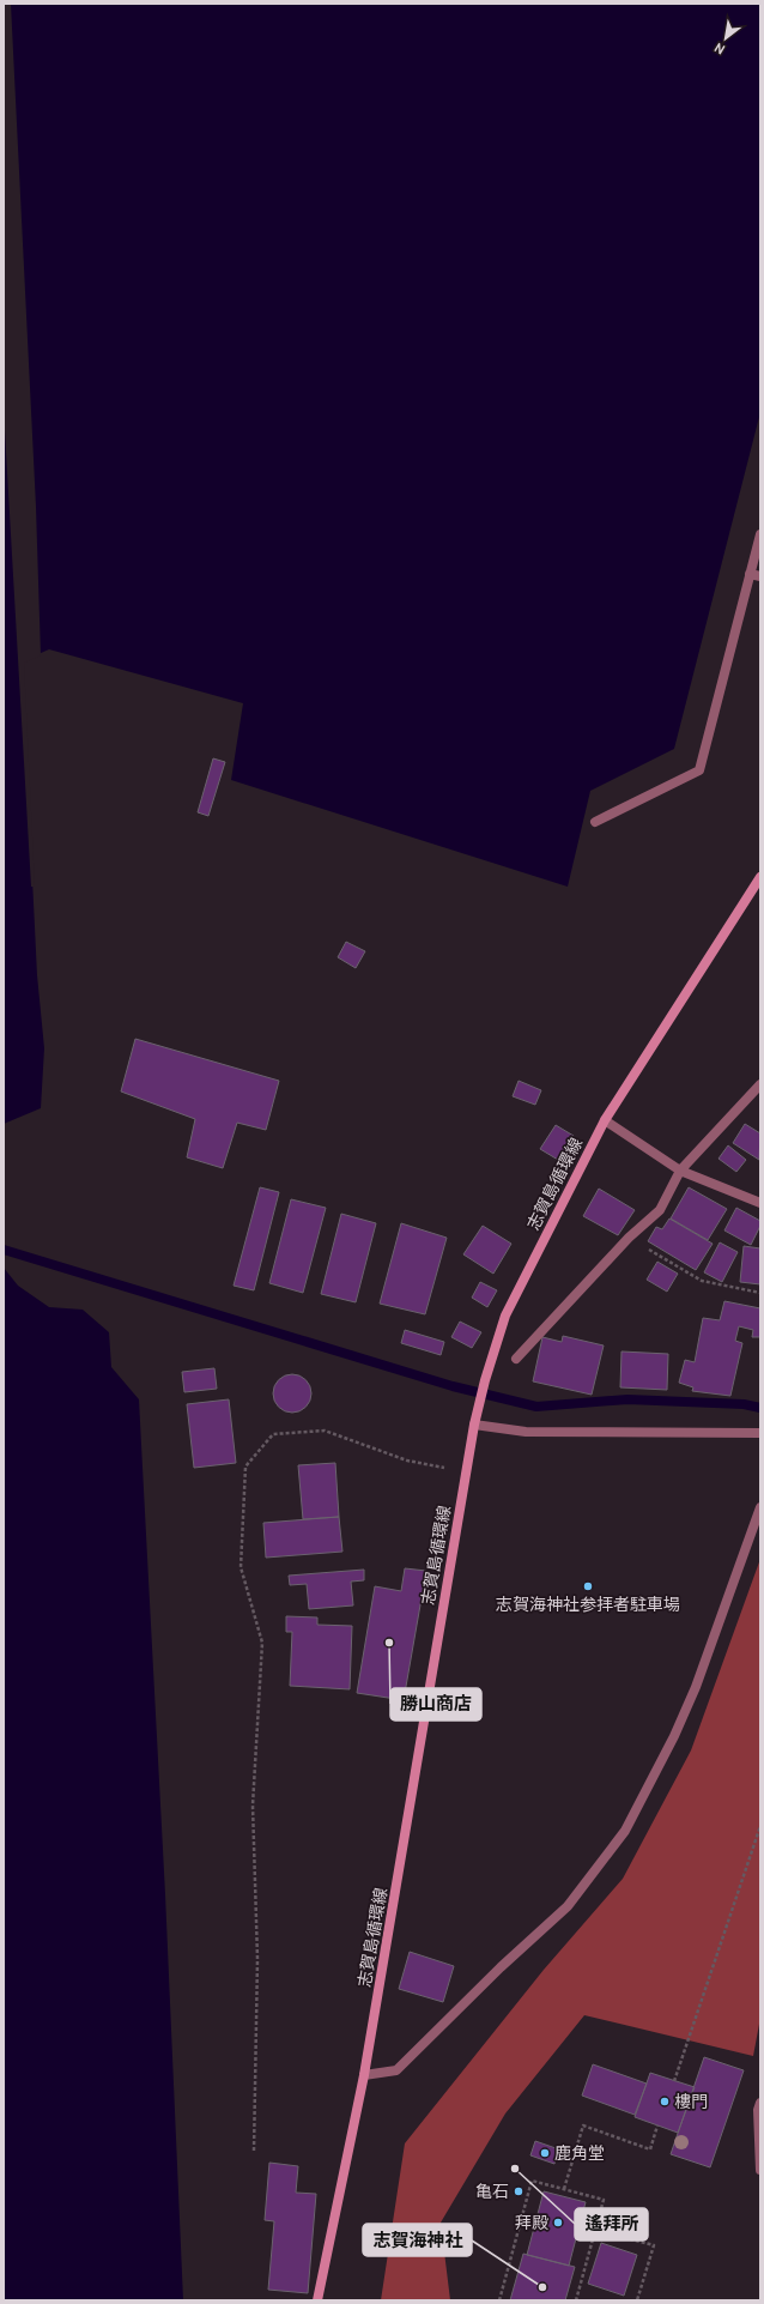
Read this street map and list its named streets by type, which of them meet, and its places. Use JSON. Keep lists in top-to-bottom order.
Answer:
{
  "streets": {
    "main road": ["志賀島循環線"]
  },
  "places": [
    "志賀海神社参拝者駐車場",
    "勝山商店",
    "樓門",
    "鹿角堂",
    "遙拜所",
    "亀石",
    "拜殿",
    "志賀海神社"
  ],
  "north": "bottom left"
}
